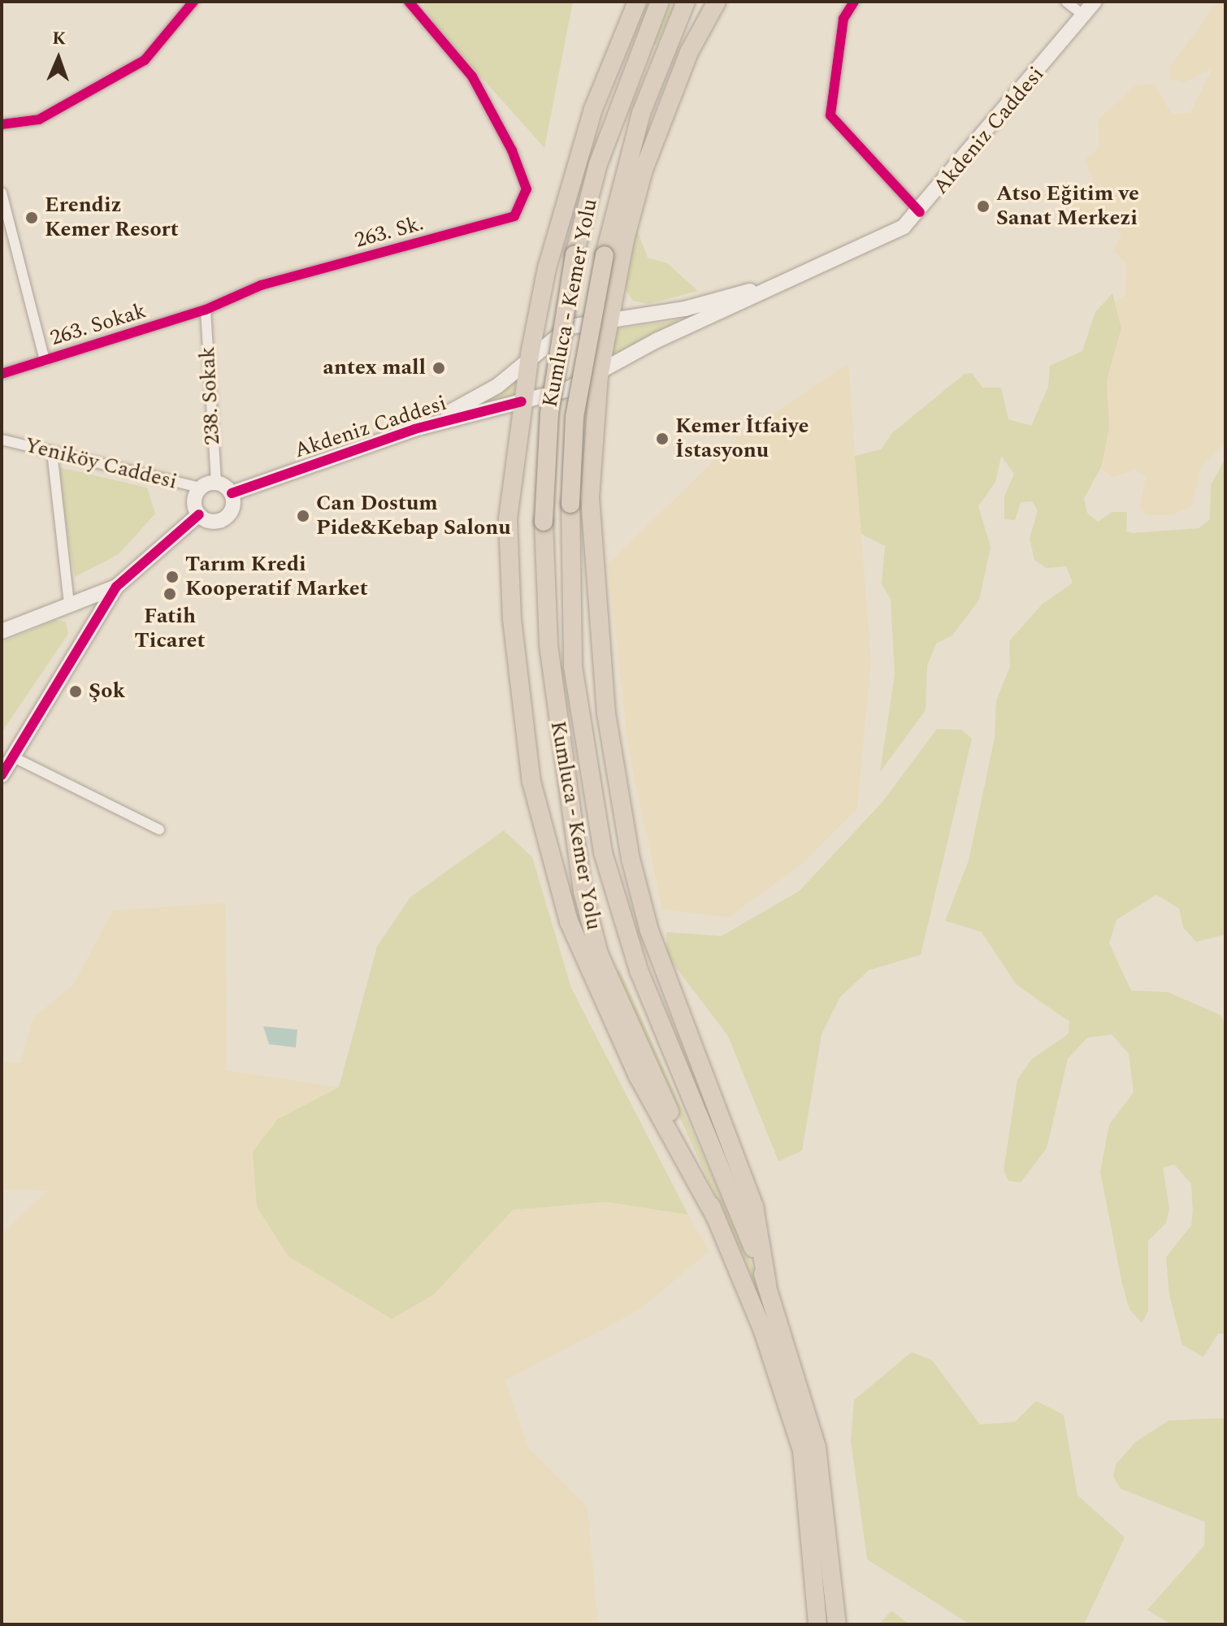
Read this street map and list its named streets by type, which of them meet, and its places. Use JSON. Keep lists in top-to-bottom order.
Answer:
{
  "streets": {
    "highway": ["Kumluca - Kemer Yolu"],
    "street": [
      "Akdeniz Caddesi",
      "263. Sk.",
      "263. Sokak",
      "238. Sokak",
      "Yeniköy Caddesi"
    ]
  },
  "crossings": [
    ["Akdeniz Caddesi", "Kumluca - Kemer Yolu"],
    ["Akdeniz Caddesi", "238. Sokak"],
    ["Akdeniz Caddesi", "Yeniköy Caddesi"],
    ["263. Sk.", "263. Sokak"],
    ["263. Sk.", "238. Sokak"],
    ["263. Sokak", "238. Sokak"],
    ["238. Sokak", "Yeniköy Caddesi"]
  ],
  "places": [
    "Atso Eğitim ve Sanat Merkezi",
    "Erendiz Kemer Resort",
    "antex mall",
    "Kemer İtfaiye İstasyonu",
    "Can Dostum Pide&Kebap Salonu",
    "Tarım Kredi Kooperatif Market",
    "Fatih Ticaret",
    "Şok"
  ],
  "north": "top"
}
